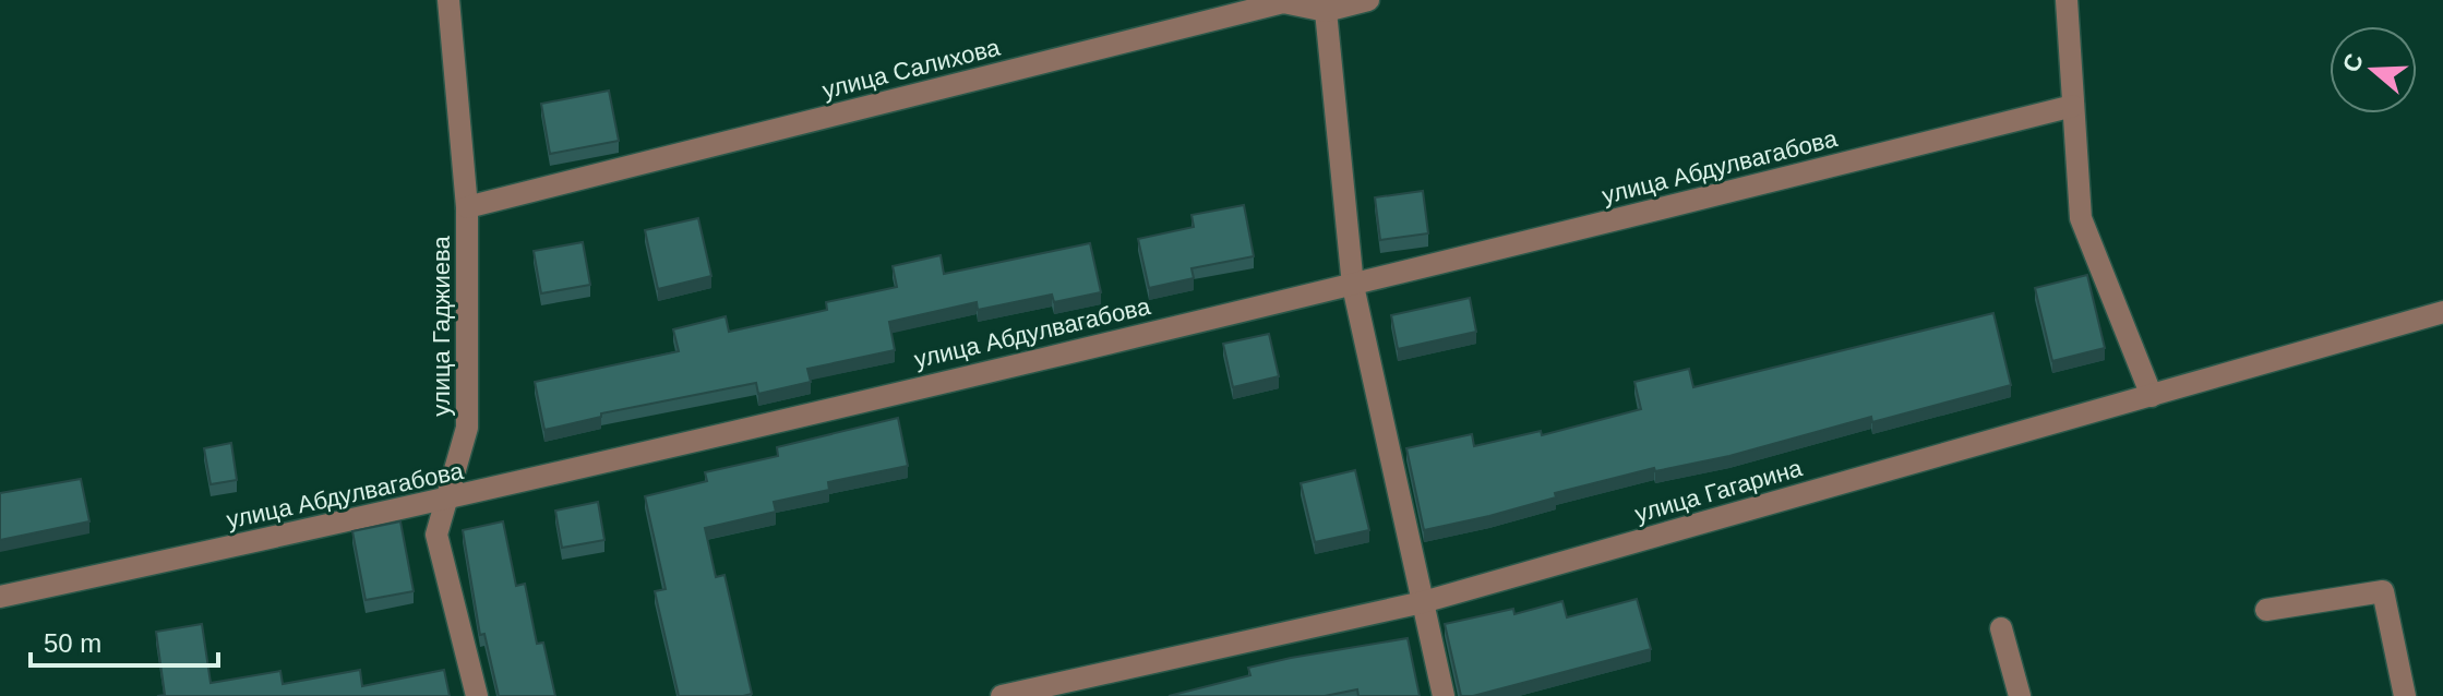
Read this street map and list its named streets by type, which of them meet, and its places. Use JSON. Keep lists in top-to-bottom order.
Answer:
{
  "streets": {
    "street": [
      "улица Салихова",
      "улица Абдулвагабова",
      "улица Гаджиева",
      "улица Гагарина"
    ]
  },
  "crossings": [
    ["улица Салихова", "улица Гаджиева"],
    ["улица Абдулвагабова", "улица Гаджиева"]
  ],
  "scale_bar": "50 m",
  "north": "left"
}
